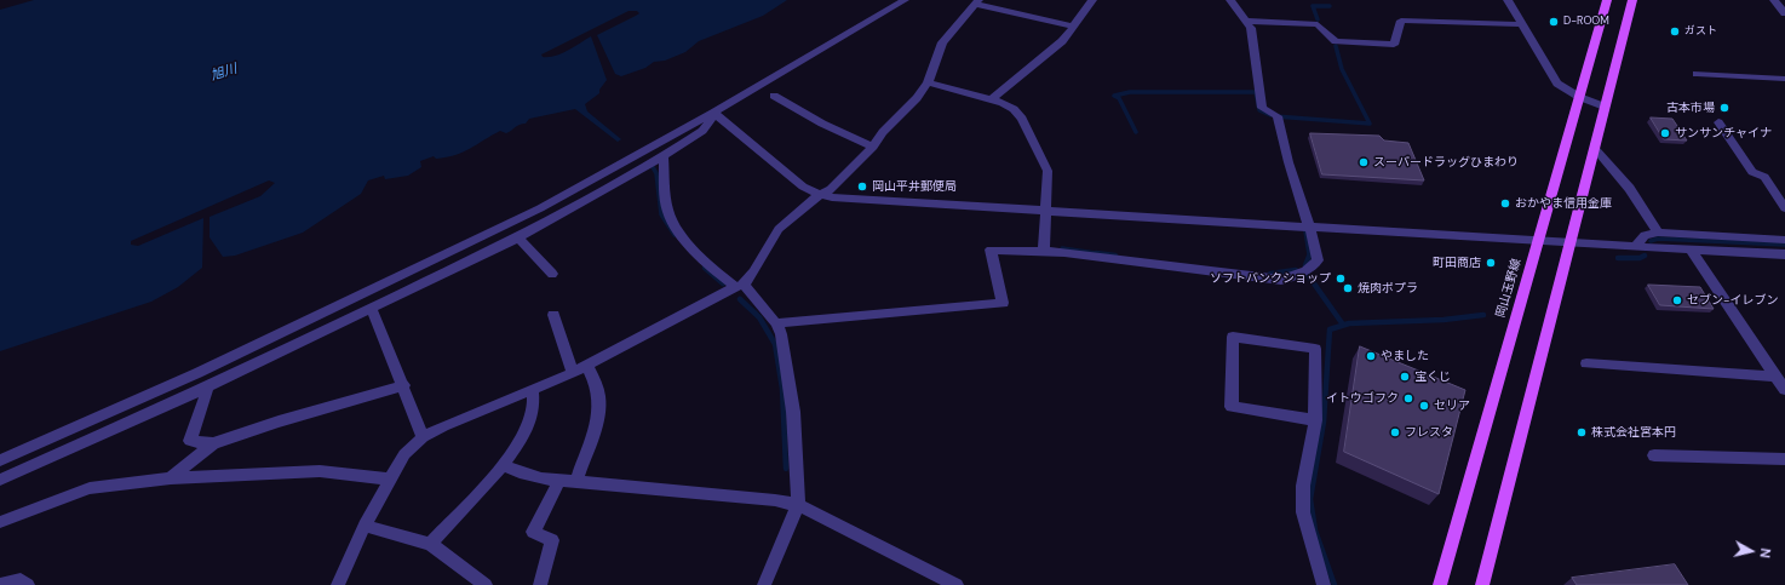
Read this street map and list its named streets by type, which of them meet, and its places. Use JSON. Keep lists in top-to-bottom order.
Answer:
{
  "streets": {
    "main road": ["岡山玉野線"]
  },
  "water": ["旭川"],
  "places": [
    "D-ROOM",
    "ガスト",
    "古本市場",
    "サンサンチャイナ",
    "スーパードラッグひまわり",
    "岡山平井郵便局",
    "おかやま信用金庫",
    "町田商店",
    "ソフトバンクショップ",
    "焼肉ポプラ",
    "セブン-イレブン",
    "やました",
    "宝くじ",
    "イトウゴフク",
    "セリア",
    "フレスタ",
    "株式会社宮本円"
  ],
  "north": "right"
}
